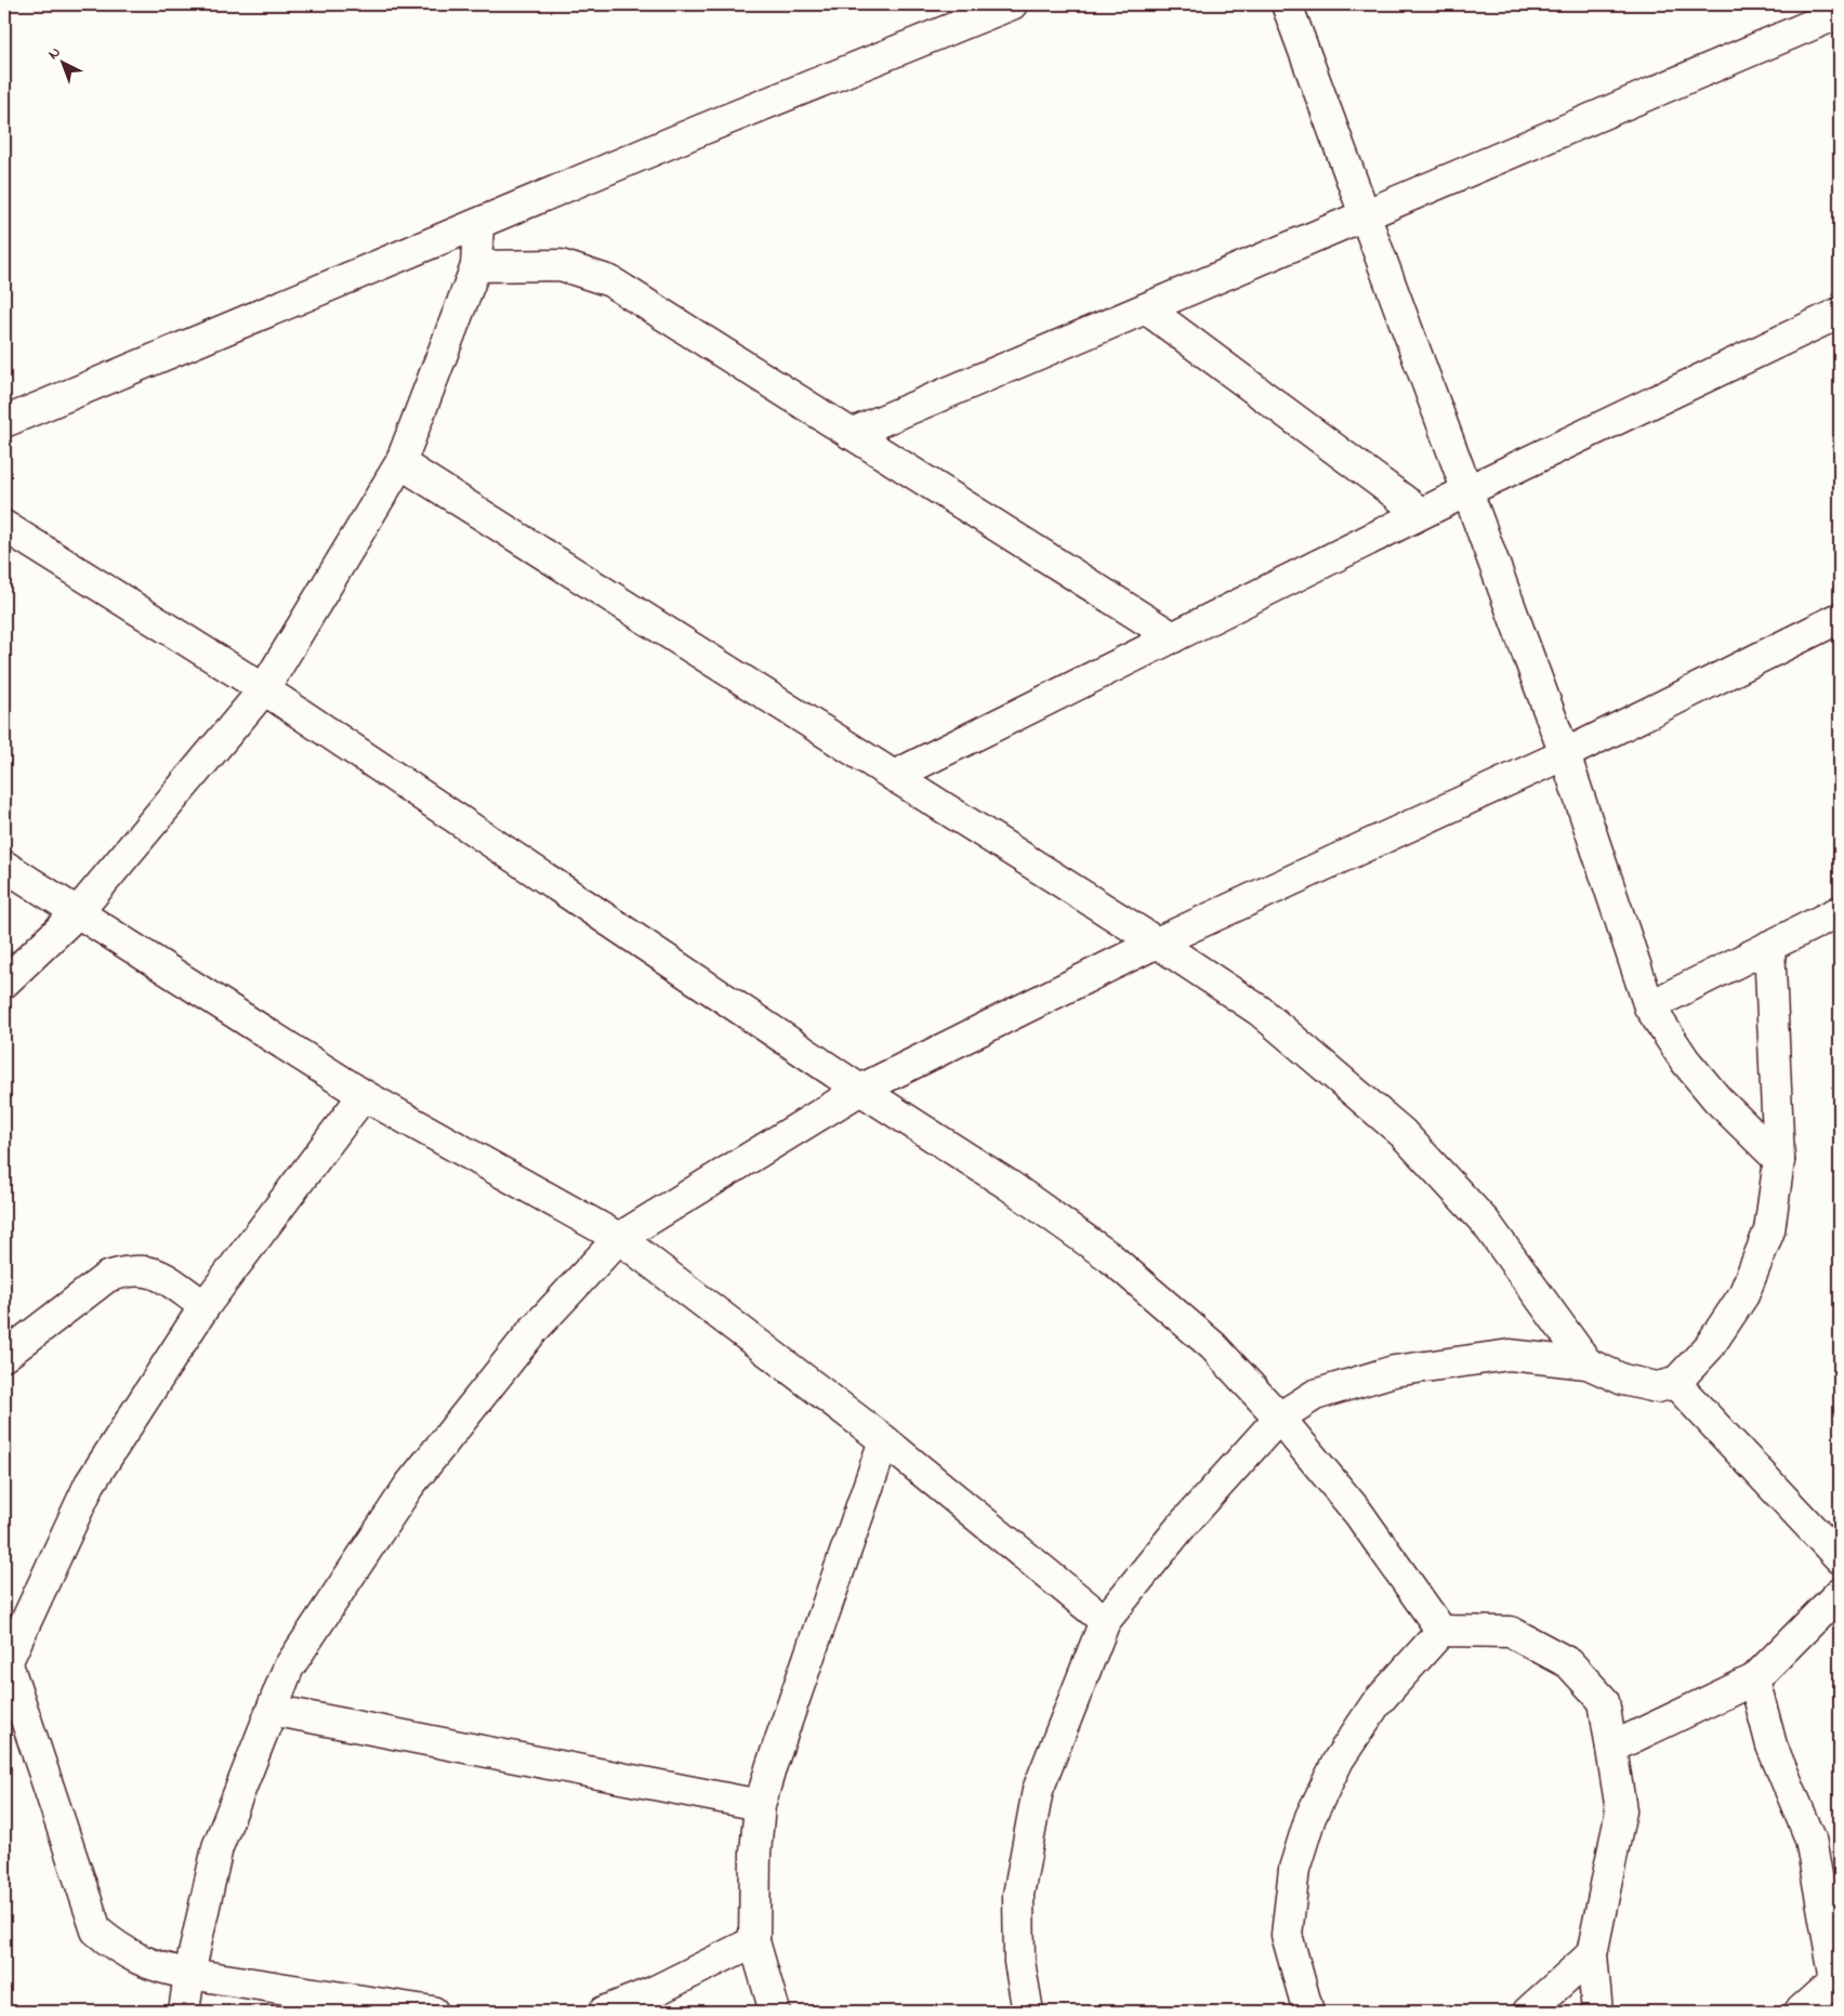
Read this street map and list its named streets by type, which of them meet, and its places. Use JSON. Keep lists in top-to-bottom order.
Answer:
{
  "north": "top left"
}
